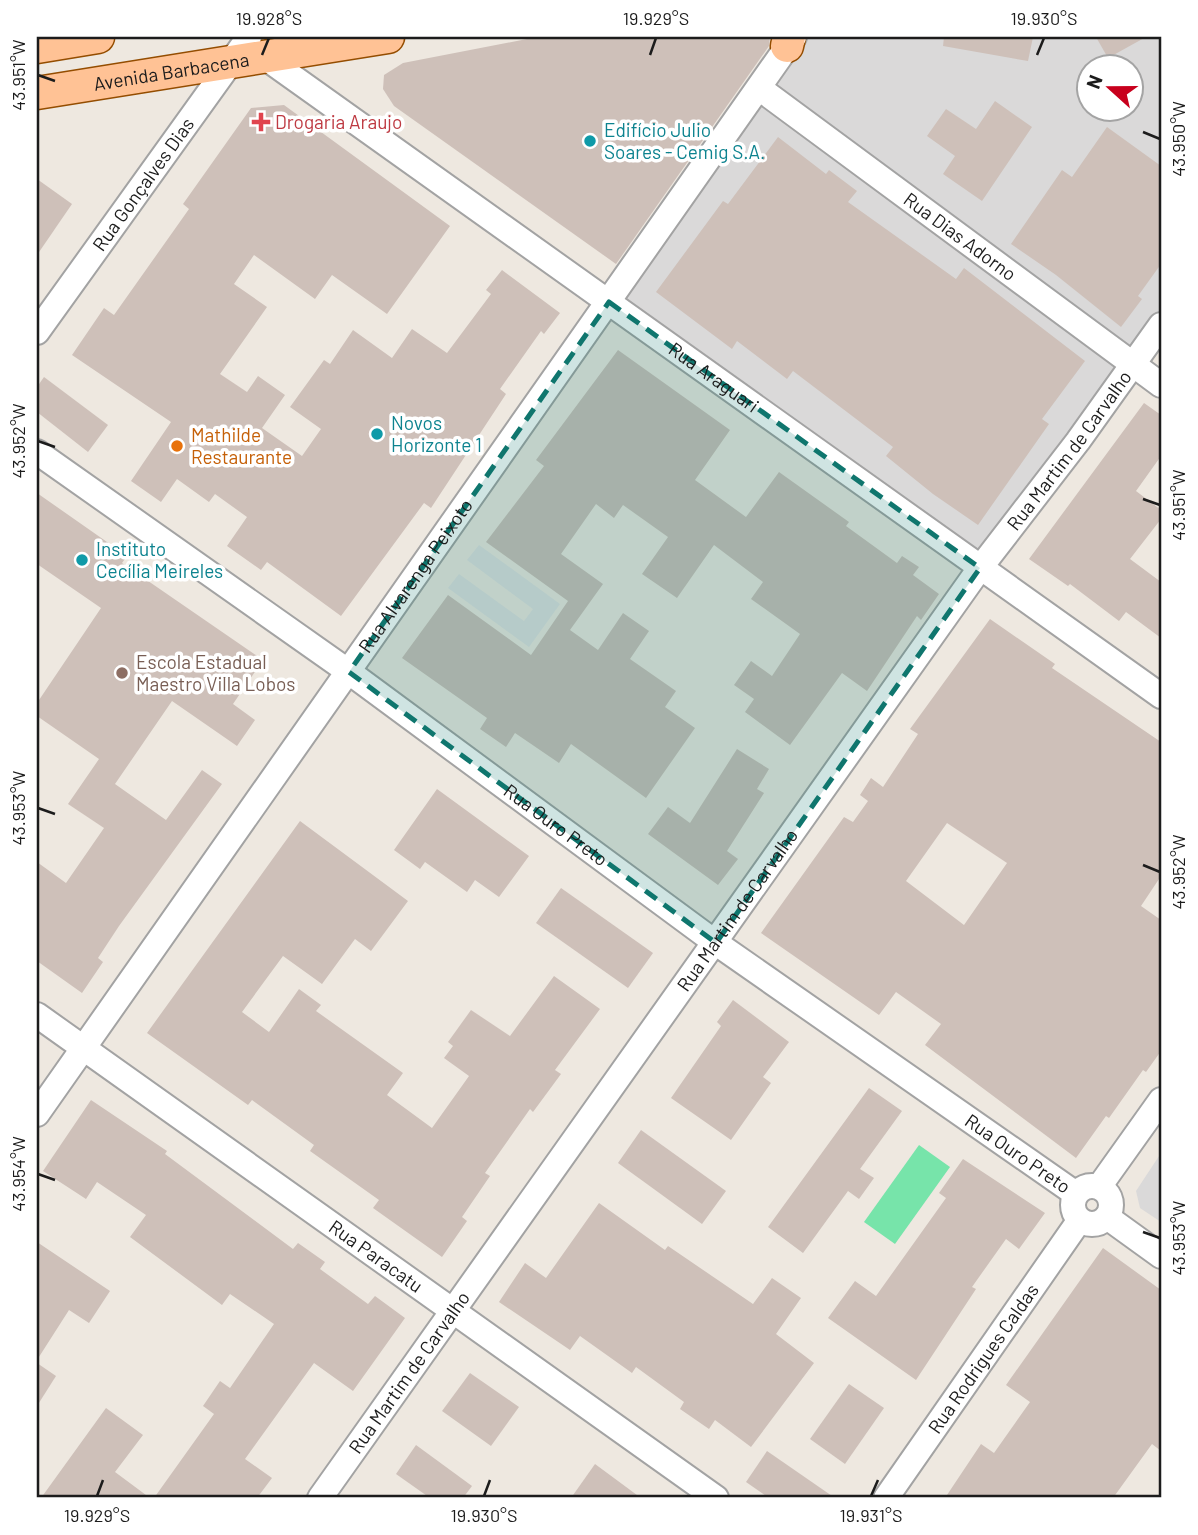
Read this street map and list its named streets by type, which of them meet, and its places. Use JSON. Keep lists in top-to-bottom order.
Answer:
{
  "streets": {
    "main road": ["Avenida Barbacena"],
    "street": [
      "Rua Gonçalves Dias",
      "Rua Dias Adorno",
      "Rua Araguari",
      "Rua Martim de Carvalho",
      "Rua Alvarenga Peixoto",
      "Rua Ouro Preto",
      "Rua Paracatu",
      "Rua Rodrigues Caldas"
    ]
  },
  "crossings": [
    ["Avenida Barbacena", "Rua Gonçalves Dias"],
    ["Avenida Barbacena", "Rua Araguari"],
    ["Rua Dias Adorno", "Rua Martim de Carvalho"],
    ["Rua Dias Adorno", "Rua Alvarenga Peixoto"],
    ["Rua Araguari", "Rua Martim de Carvalho"],
    ["Rua Araguari", "Rua Alvarenga Peixoto"],
    ["Rua Martim de Carvalho", "Rua Ouro Preto"],
    ["Rua Martim de Carvalho", "Rua Paracatu"],
    ["Rua Alvarenga Peixoto", "Rua Ouro Preto"],
    ["Rua Alvarenga Peixoto", "Rua Paracatu"],
    ["Rua Ouro Preto", "Rua Rodrigues Caldas"]
  ],
  "places": {
    "health": ["Drogaria Araujo"],
    "other": [
      "Edifício Julio Soares - Cemig S.A.",
      "Novos Horizonte 1",
      "Mathilde Restaurante",
      "Instituto Cecília Meireles",
      "Escola Estadual Maestro Villa Lobos"
    ]
  },
  "north": "left",
  "coordinates": [
    "19.928°S",
    "19.929°S",
    "19.930°S",
    "43.951°W",
    "43.950°W",
    "43.952°W",
    "43.953°W",
    "43.954°W",
    "19.931°S"
  ]
}
